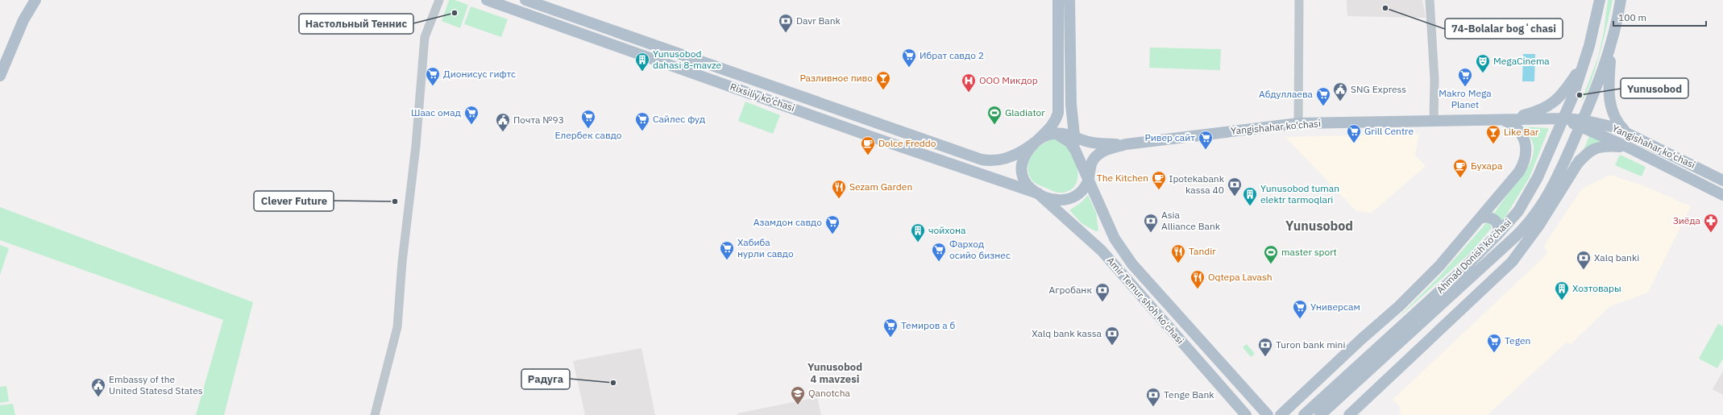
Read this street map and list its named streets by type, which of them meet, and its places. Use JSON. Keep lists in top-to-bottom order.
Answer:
{
  "streets": {
    "main road": [
      "Rixsiliy ko'chasi",
      "Yangishahar ko'chasi",
      "Yangishahar ko‘chasi",
      "Ahmad Donish ko'chasi",
      "Amir Temur shoh ko'chasi"
    ]
  },
  "crossings": [
    ["Rixsiliy ko'chasi", "Yangishahar ko'chasi"],
    ["Rixsiliy ko'chasi", "Amir Temur shoh ko'chasi"],
    ["Yangishahar ko'chasi", "Amir Temur shoh ko'chasi"],
    ["Yangishahar ko‘chasi", "Ahmad Donish ko'chasi"]
  ],
  "districts": ["Yunusobod", "Yunusobod 4 mavzesi"],
  "places": {
    "other": [
      "74-Bolalar bogʻchasi",
      "Настольный Теннис",
      "Yunusobod",
      "Clever Future",
      "Радуга"
    ],
    "bank": [
      "Davr Bank",
      "Ipotekabank kassa 40",
      "Asia Alliance Bank",
      "Xalq banki",
      "Агробанк",
      "Xalq bank kassa",
      "Turon bank mini",
      "Tenge Bank"
    ],
    "supermarket": [
      "Ибрат савдо 2",
      "Дионисус гифтс",
      "Makro Mega Planet",
      "Абдуллаева",
      "Шаас омад",
      "Елербек савдо",
      "Сайлес фуд",
      "Grill Centre",
      "Ривер сайт",
      "Азамдон савдо",
      "Хабиба нурли савдо",
      "Фарход осийо бизнес",
      "Универсам",
      "Темиров а б",
      "Tegen"
    ],
    "building": [
      "Yunusobod dahasi 8-mavze",
      "Yunusobod tuman elektr tarmoqlari",
      "чойхона",
      "Хозтовары"
    ],
    "theatre": ["MegaCinema"],
    "bar": ["Разливное пиво", "Like Bar"],
    "hospital": ["ООО Микдор"],
    "public building": ["SNG Express", "Почта №93", "Embassy of the United Statesd States"],
    "sports": ["Gladiator", "master sport"],
    "cafe": ["Dolce Freddo", "Бухара", "The Kitchen"],
    "restaurant": ["Sezam Garden", "Tandir", "Oqtepa Lavash"],
    "pharmacy": ["Зиёда"],
    "school or university": ["Qanotcha"]
  },
  "scale_bar": "100 m"
}
